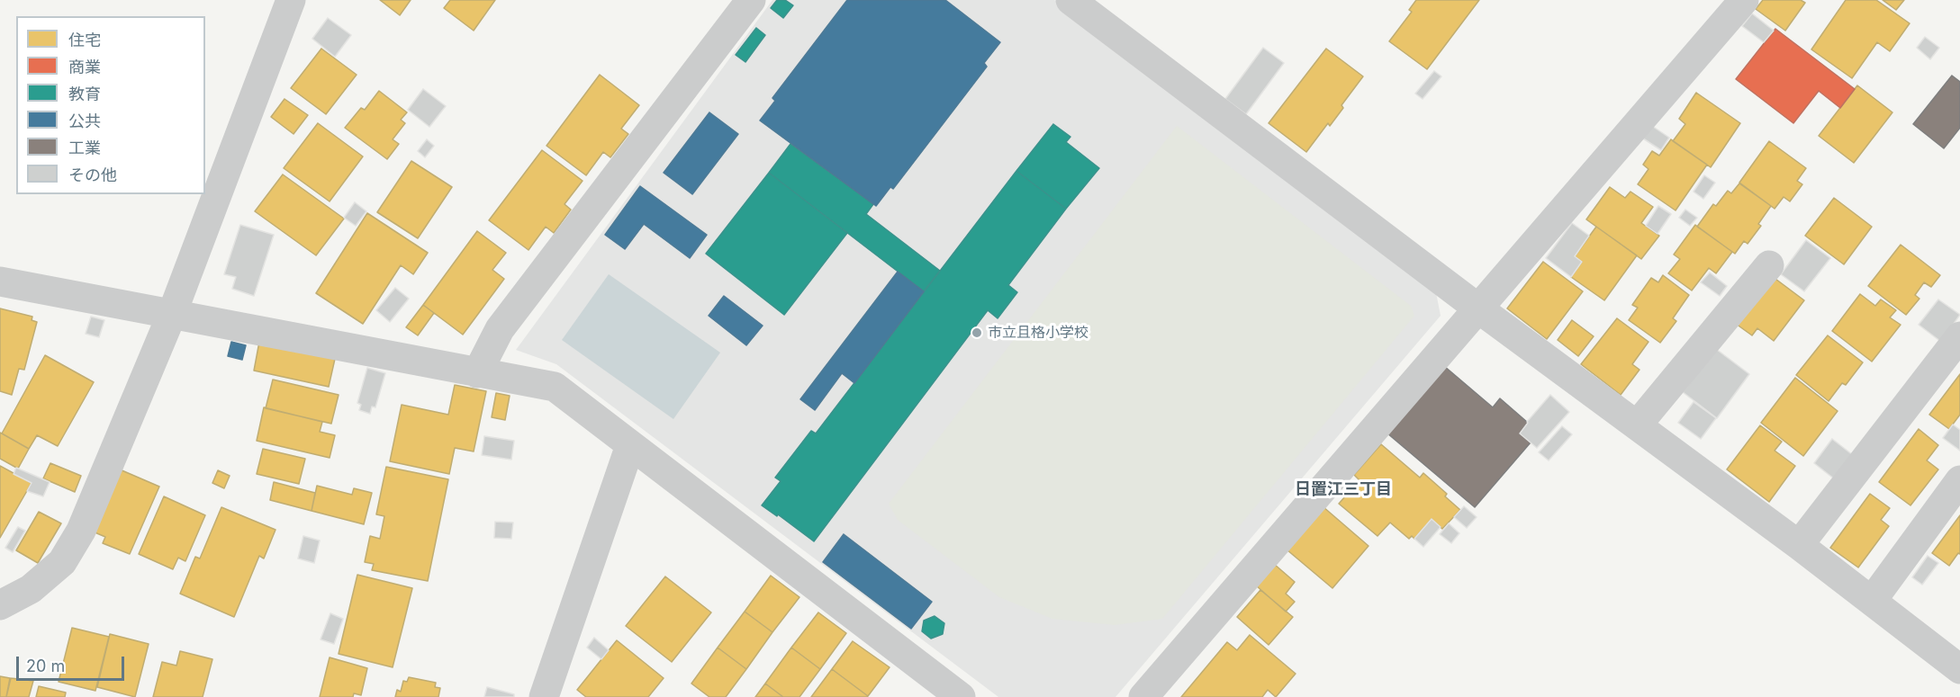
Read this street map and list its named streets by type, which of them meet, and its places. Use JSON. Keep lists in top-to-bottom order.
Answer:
{
  "districts": ["日置江三丁目"],
  "places": ["市立且格小学校"],
  "legend": [
    "住宅",
    "商業",
    "教育",
    "公共",
    "工業",
    "その他"
  ],
  "scale_bar": "20 m"
}
